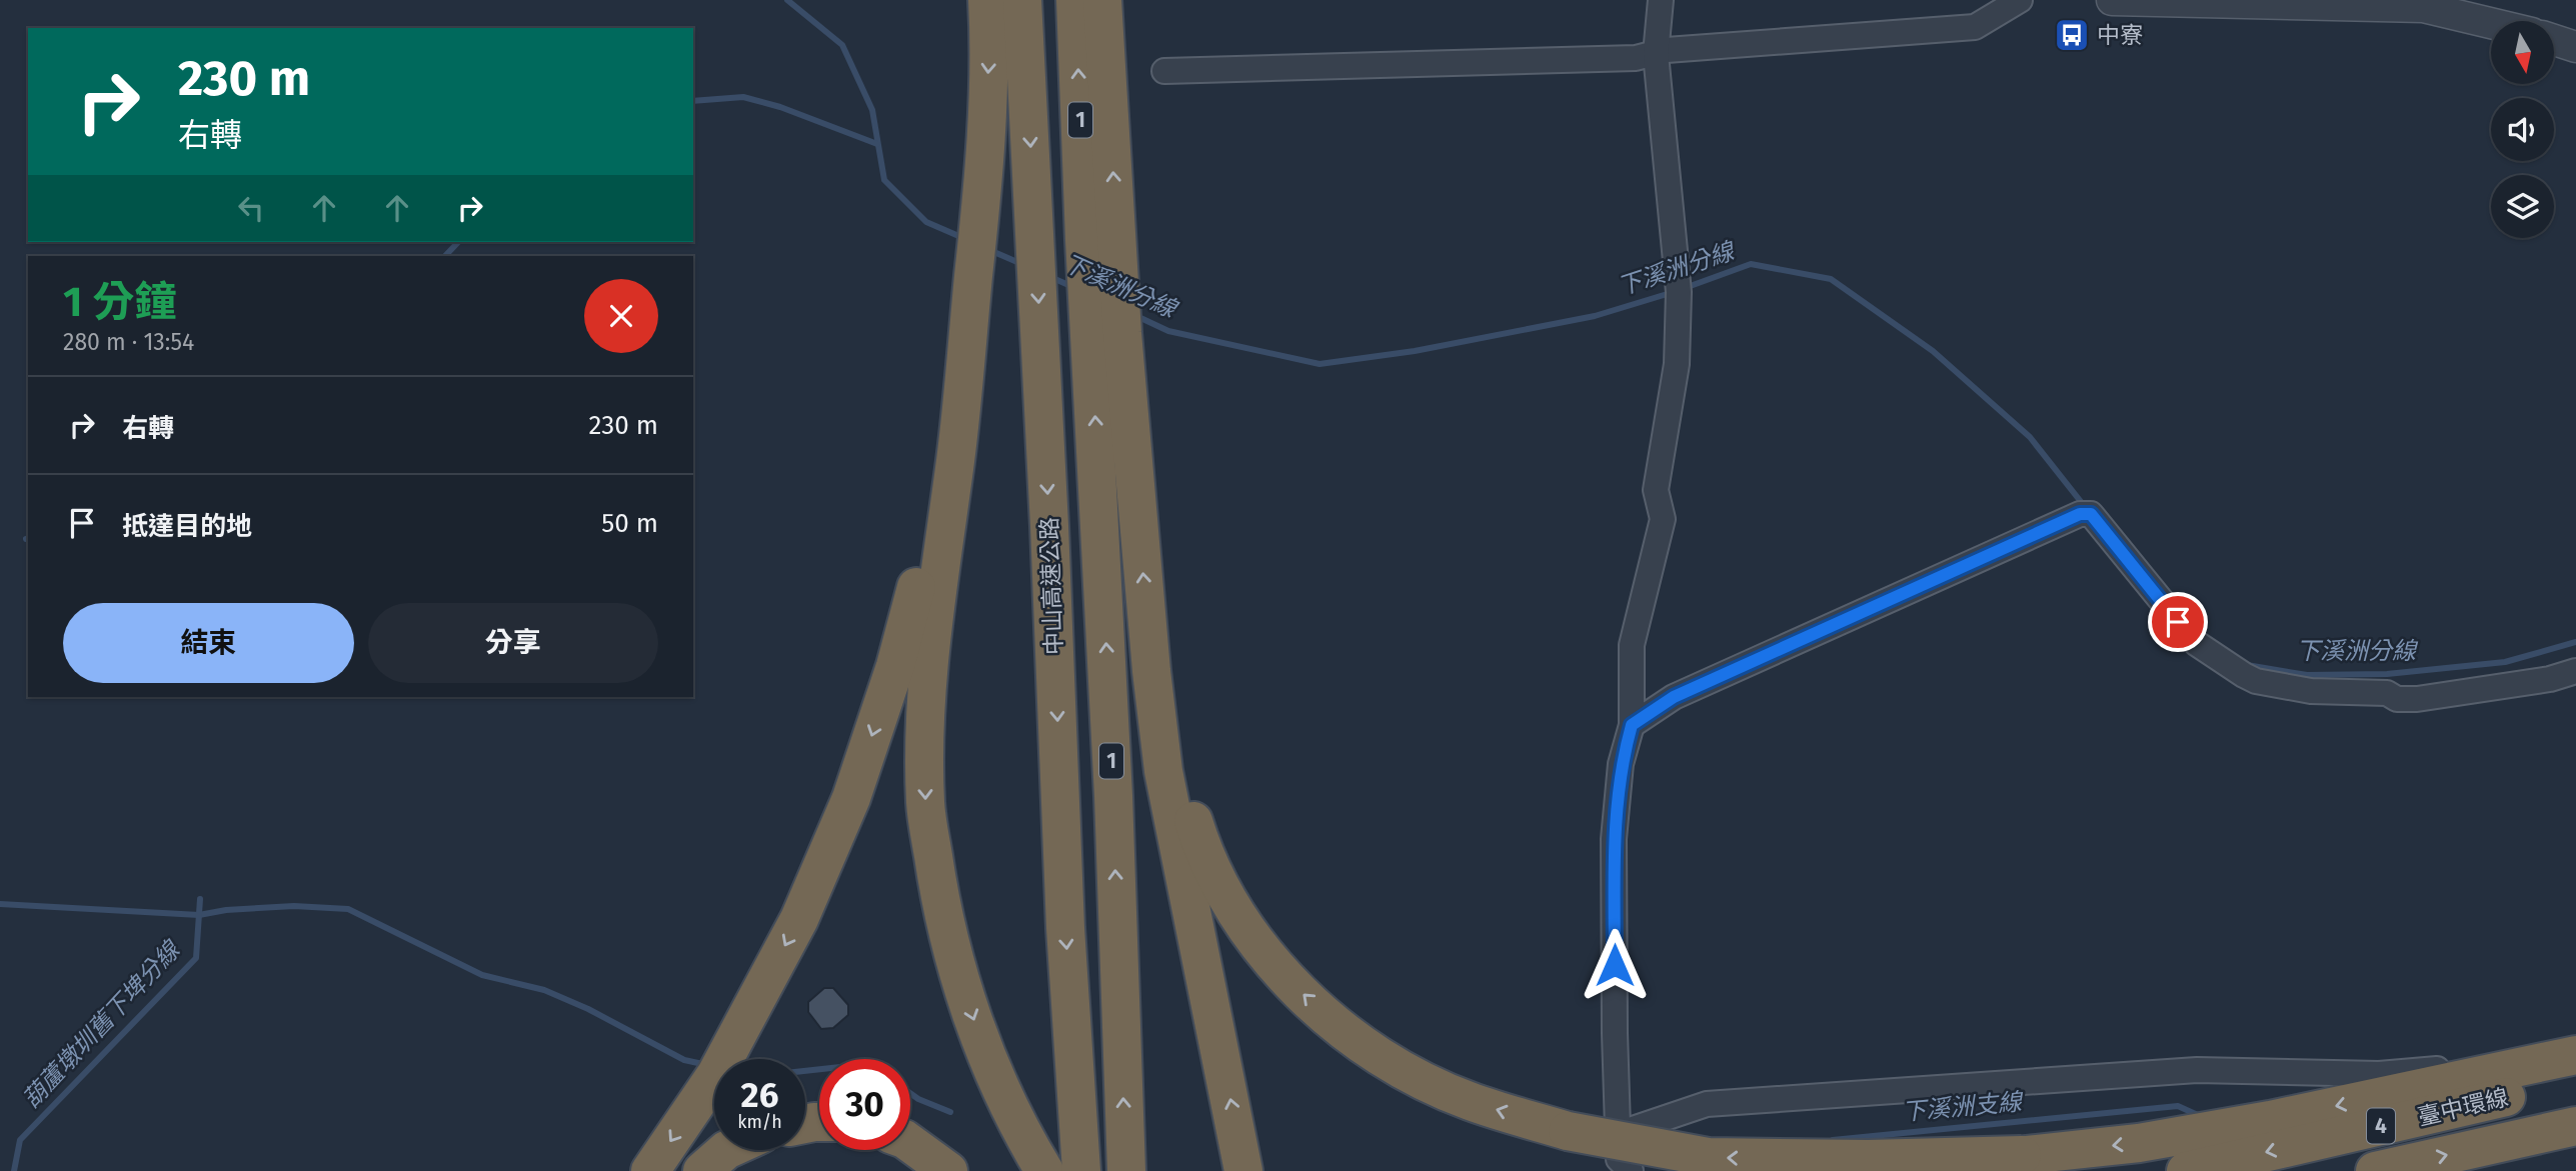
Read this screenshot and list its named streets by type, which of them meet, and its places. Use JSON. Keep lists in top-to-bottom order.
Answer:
{
  "streets": {
    "highway": [
      "1",
      "中山高速公路",
      "臺中環線",
      "4"
    ]
  },
  "water": ["下溪洲分線", "葫蘆墩圳舊下埤分線", "下溪洲支線"],
  "places": {
    "bus stop": ["中寮"]
  },
  "north": "bottom",
  "page": {
    "turn": ["230 m", "右轉"],
    "heading": ["1 分鐘", "280 m · 13:54"],
    "list": [
      {
        "name": "右轉",
        "value": "230 m"
      },
      {
        "name": "抵達目的地",
        "value": "50 m"
      }
    ],
    "buttons": ["結束", "分享"],
    "speed": "26 km/h",
    "limit": "30"
  }
}
